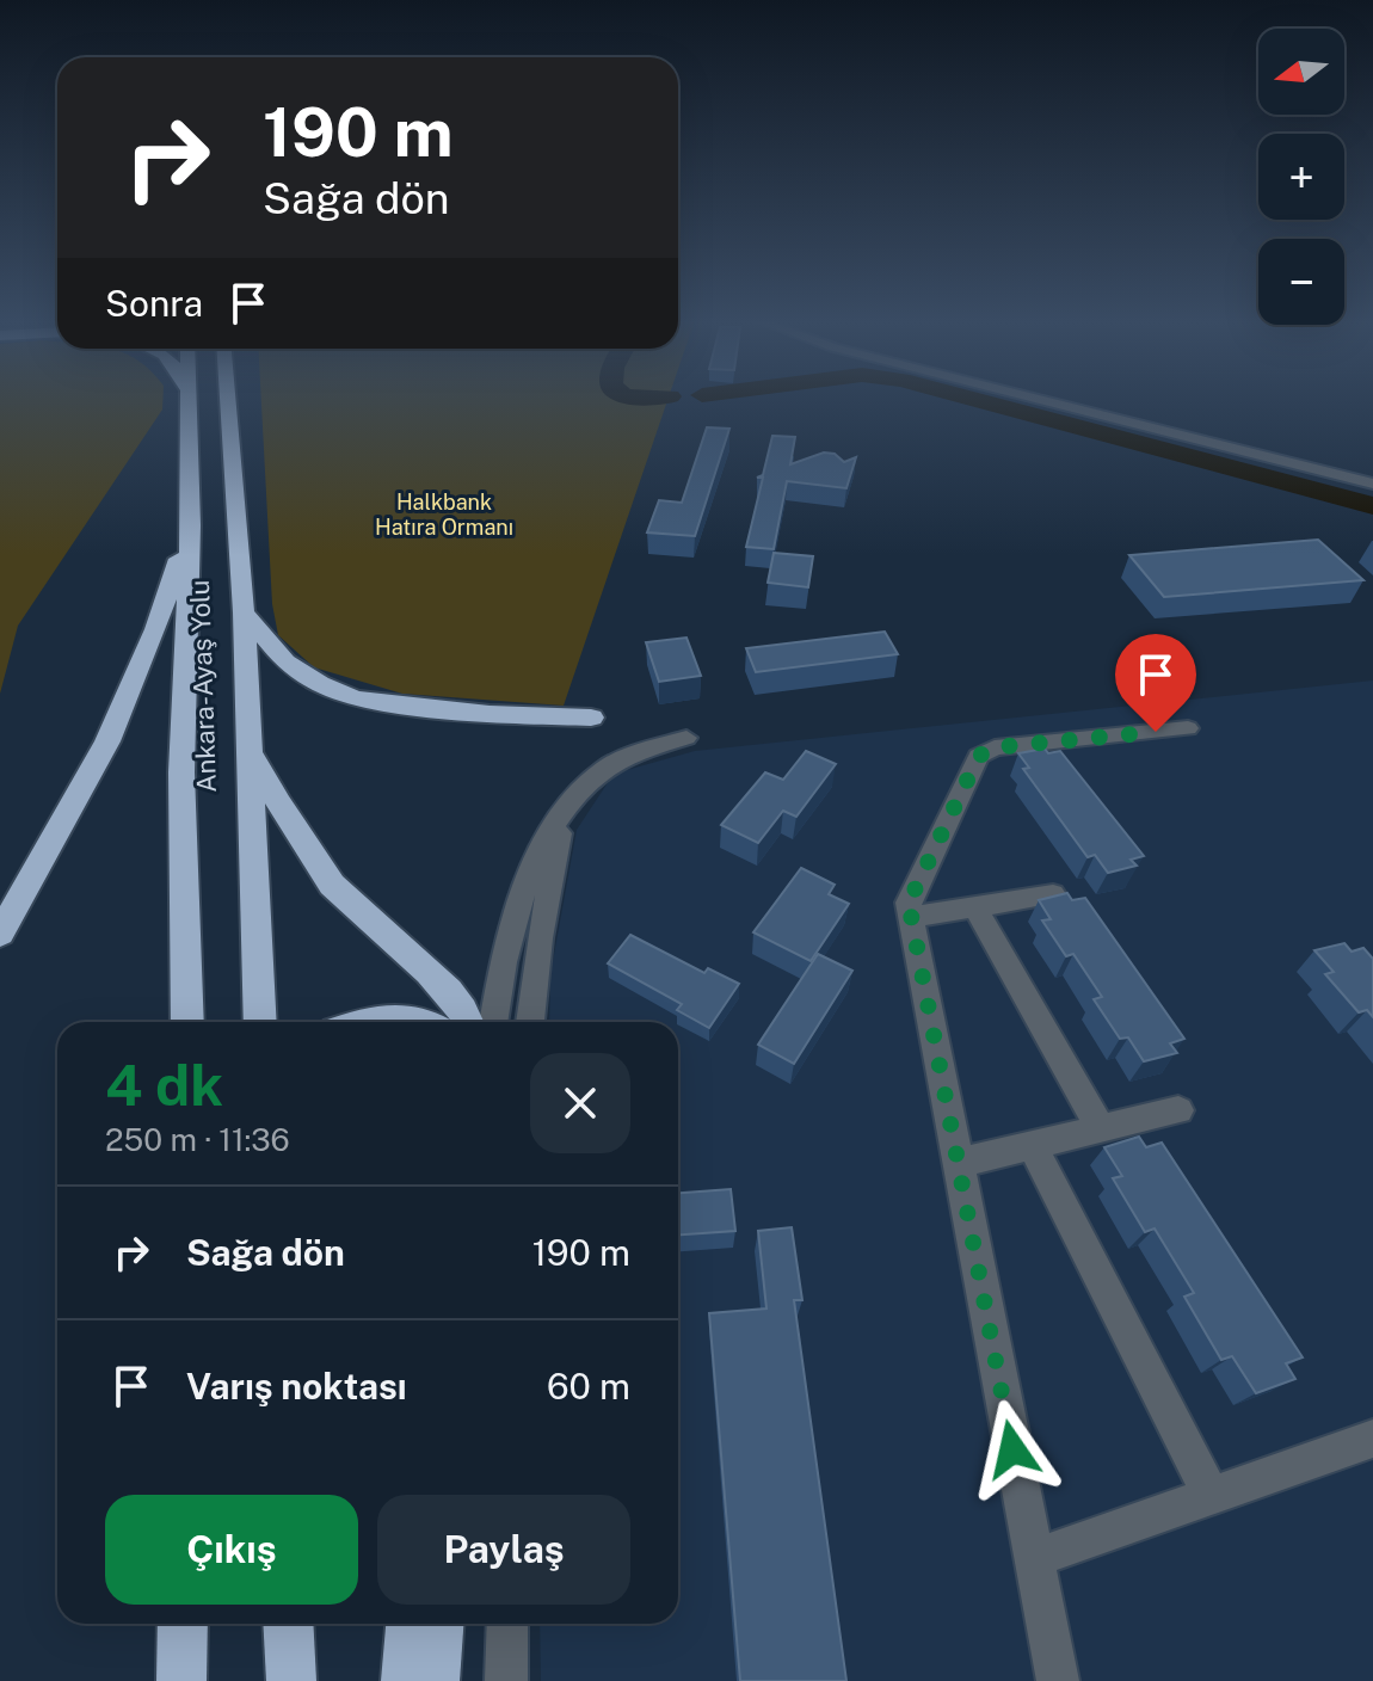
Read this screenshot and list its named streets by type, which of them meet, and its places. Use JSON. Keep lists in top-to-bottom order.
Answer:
{
  "streets": {
    "highway": ["Ankara-Ayaş Yolu"]
  },
  "parks": ["Halkbank Hatıra Ormanı"],
  "north": "left",
  "page": {
    "map_buttons": ["+", "−"],
    "turn": ["190 m", "Sağa dön"],
    "then": "Sonra",
    "heading": ["4 dk", "250 m · 11:36"],
    "list": [
      {
        "name": "Sağa dön",
        "value": "190 m"
      },
      {
        "name": "Varış noktası",
        "value": "60 m"
      }
    ],
    "buttons": ["Çıkış", "Paylaş"]
  }
}
